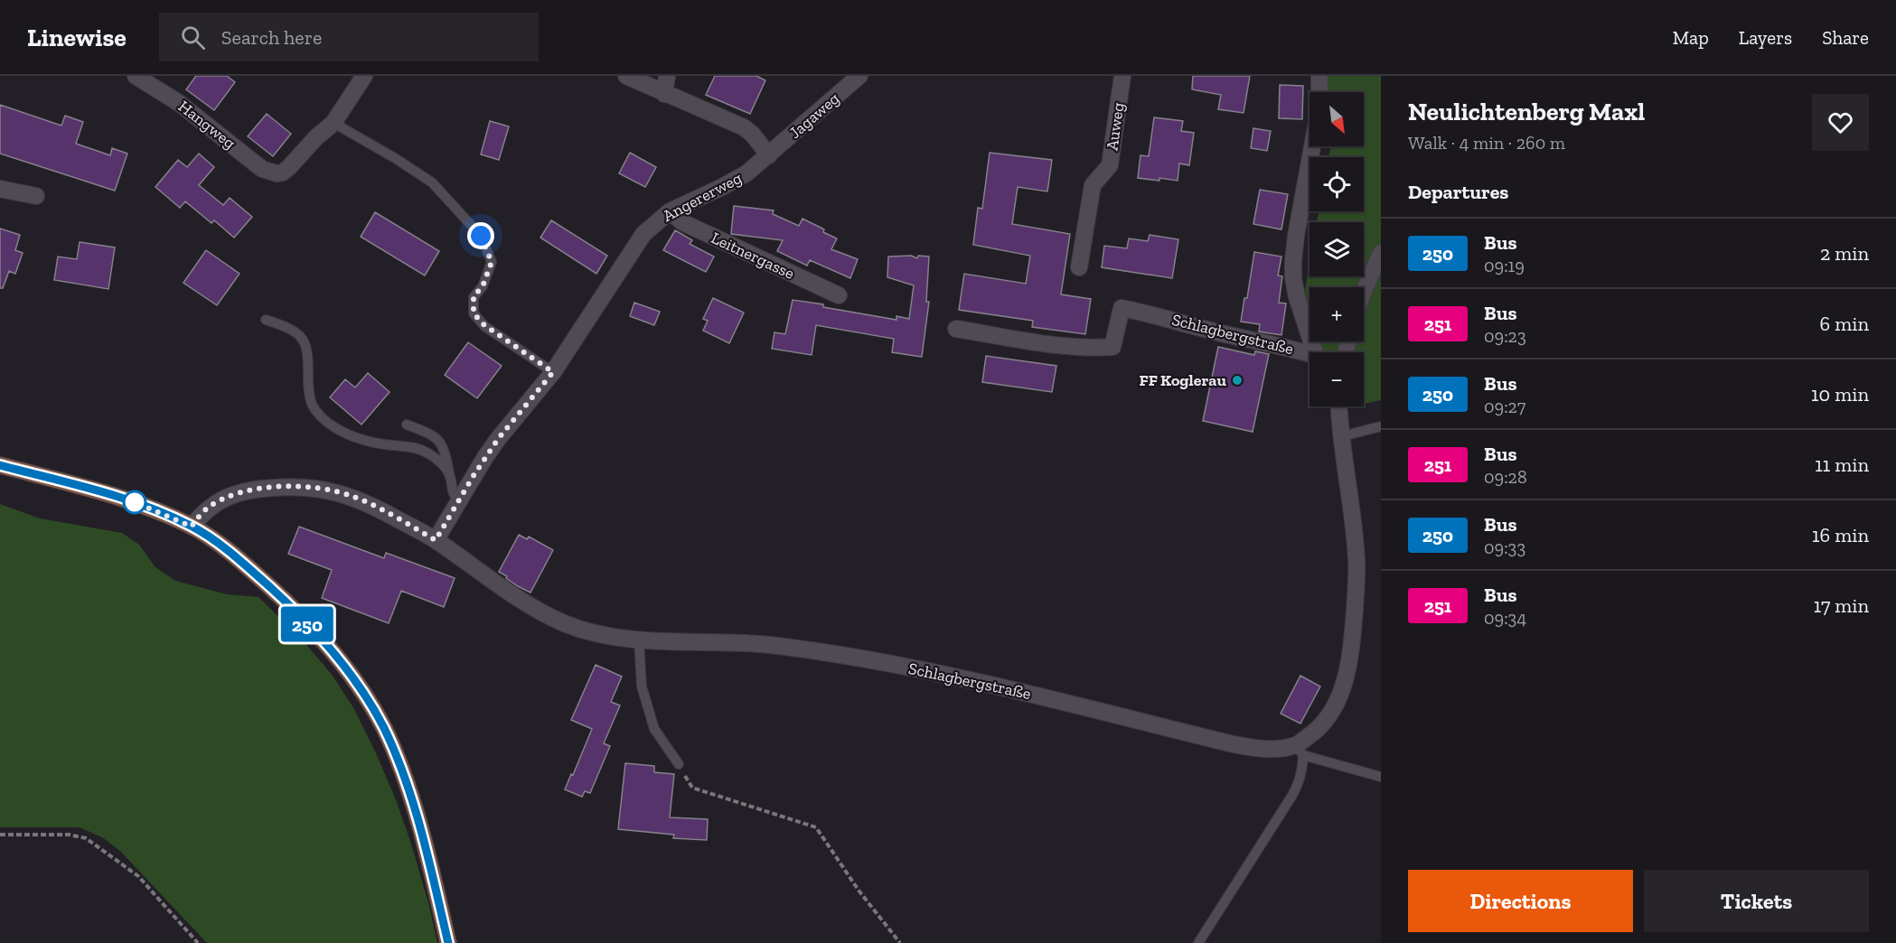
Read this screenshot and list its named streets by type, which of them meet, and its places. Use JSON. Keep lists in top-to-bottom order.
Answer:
{
  "streets": {
    "street": [
      "Jagaweg",
      "Hangweg",
      "Auweg",
      "Angererweg",
      "Leitnergasse",
      "Schlagbergstraße"
    ]
  },
  "crossings": [
    ["Jagaweg", "Angererweg"],
    ["Angererweg", "Leitnergasse"],
    ["Angererweg", "Schlagbergstraße"]
  ],
  "places": ["FF Koglerau"],
  "lines": ["bus line 250"],
  "north": "bottom right",
  "page": {
    "header": "Linewise",
    "search": "Search here",
    "nav": ["Map", "Layers", "Share"],
    "on_map": "250",
    "heading": [
      ["Neulichtenberg Maxl", "Walk · 4 min · 260 m"],
      "Departures"
    ],
    "map_buttons": ["+", "−"],
    "list": [
      {
        "mark": "250",
        "name": "Bus",
        "note": "09:19",
        "value": "2 min"
      },
      {
        "mark": "251",
        "name": "Bus",
        "note": "09:23",
        "value": "6 min"
      },
      {
        "mark": "250",
        "name": "Bus",
        "note": "09:27",
        "value": "10 min"
      },
      {
        "mark": "251",
        "name": "Bus",
        "note": "09:28",
        "value": "11 min"
      },
      {
        "mark": "250",
        "name": "Bus",
        "note": "09:33",
        "value": "16 min"
      },
      {
        "mark": "251",
        "name": "Bus",
        "note": "09:34",
        "value": "17 min"
      }
    ],
    "buttons": ["Directions", "Tickets"]
  }
}
